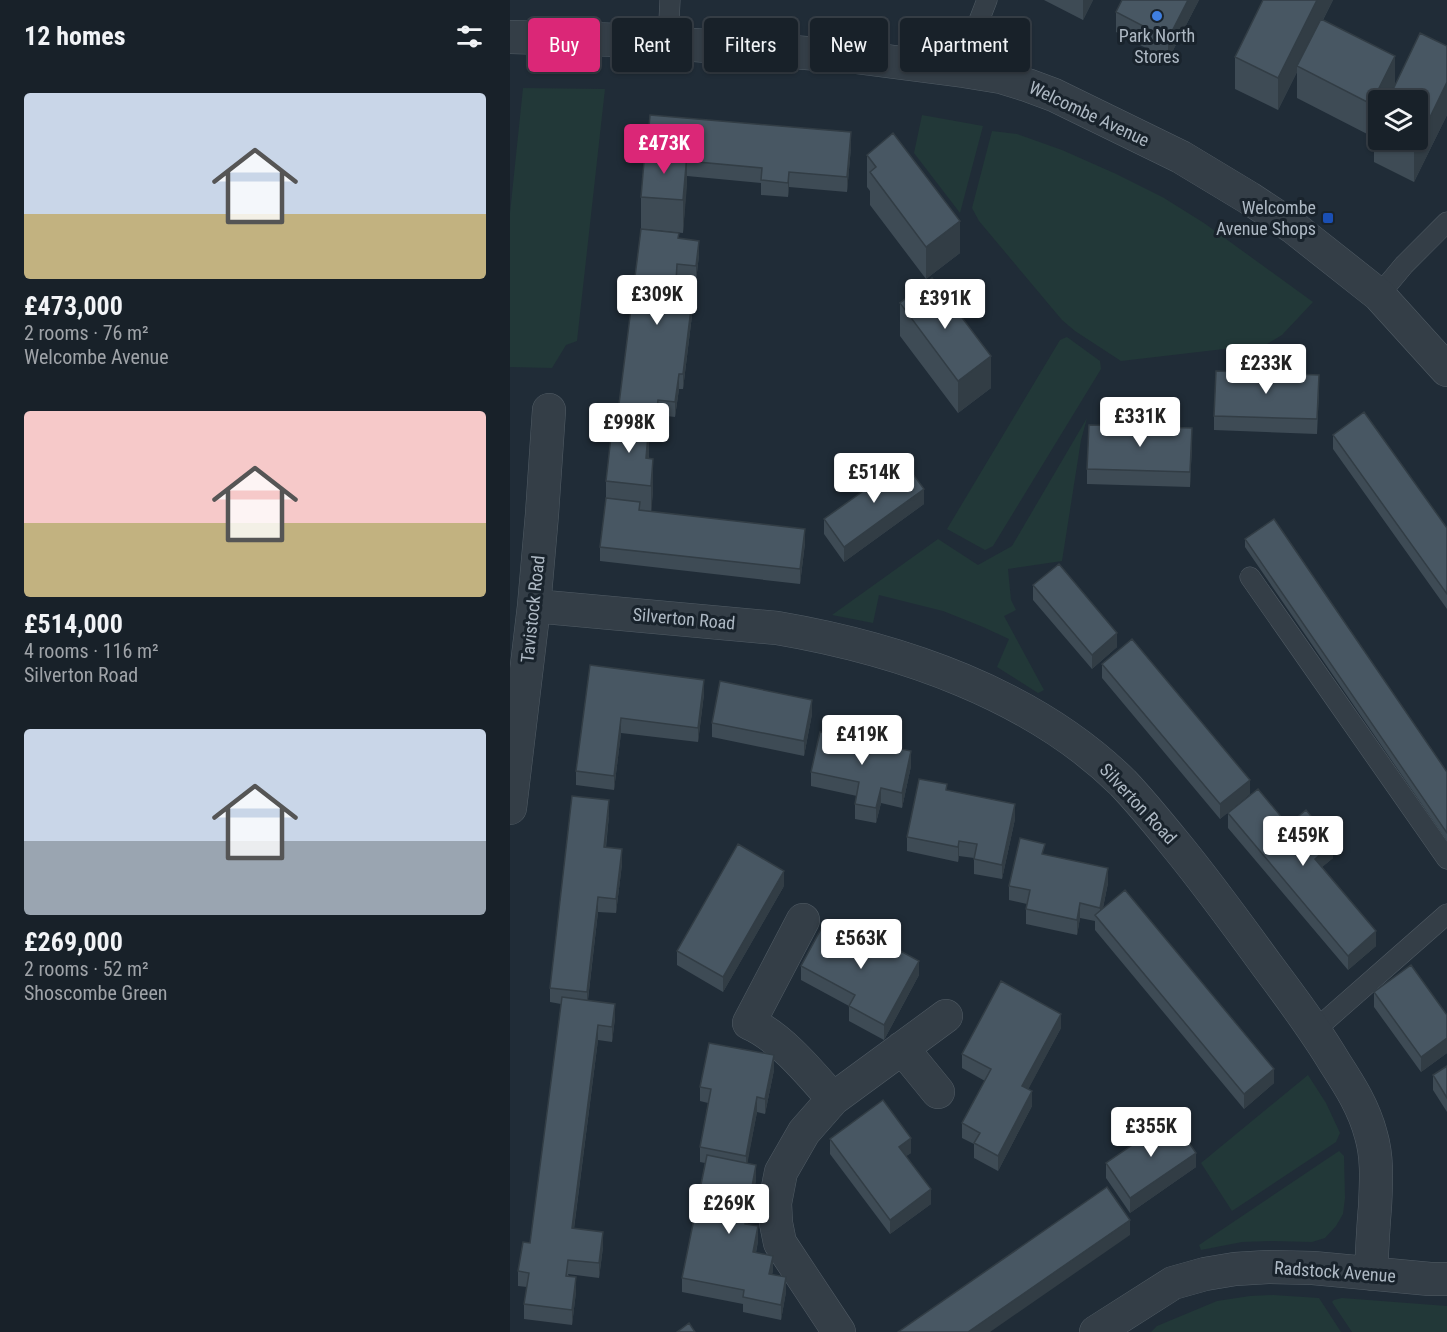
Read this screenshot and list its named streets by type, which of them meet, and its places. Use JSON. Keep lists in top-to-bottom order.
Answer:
{
  "streets": {
    "street": [
      "Welcombe Avenue",
      "Tavistock Road",
      "Silverton Road",
      "Radstock Avenue"
    ]
  },
  "crossings": [
    ["Tavistock Road", "Silverton Road"],
    ["Silverton Road", "Radstock Avenue"]
  ],
  "places": {
    "other": ["Park North Stores"],
    "transit": ["Welcombe Avenue Shops"]
  },
  "page": {
    "heading": "12 homes",
    "chip": [
      "Buy",
      "Rent",
      "Filters",
      "New",
      "Apartment"
    ],
    "list": [
      {
        "name": "£473,000",
        "note": "2 rooms · 76 m² · Welcombe Avenue"
      },
      {
        "name": "£514,000",
        "note": "4 rooms · 116 m² · Silverton Road"
      },
      {
        "name": "£269,000",
        "note": "2 rooms · 52 m² · Shoscombe Green"
      }
    ],
    "price": [
      "£473K",
      "£309K",
      "£391K",
      "£233K",
      "£331K",
      "£998K",
      "£514K",
      "£419K",
      "£459K",
      "£563K",
      "£355K",
      "£269K"
    ]
  }
}
